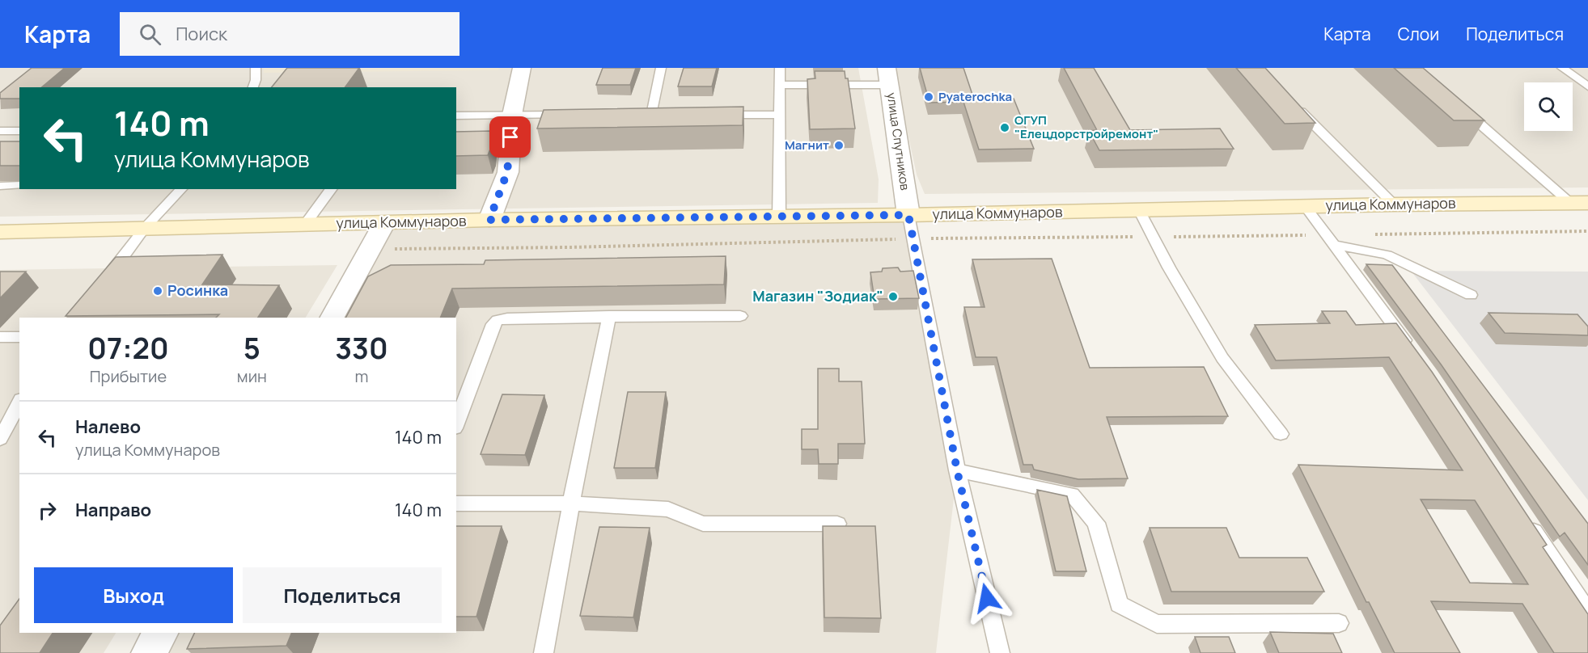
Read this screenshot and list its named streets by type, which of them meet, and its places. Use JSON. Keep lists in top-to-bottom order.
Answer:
{
  "streets": {
    "main road": ["улица Коммунаров"],
    "street": ["улица Спутников"]
  },
  "crossings": [
    ["улица Спутников", "улица Коммунаров"]
  ],
  "places": [
    "Pyaterochka",
    "ОГУП \"Елецдорстройремонт\"",
    "Магнит",
    "Росинка",
    "Магазин \"Зодиак\""
  ],
  "page": {
    "header": "Карта",
    "search": "Поиск",
    "nav": ["Карта", "Слои", "Поделиться"],
    "turn": ["140 m", "улица Коммунаров"],
    "eta": [
      "07:20",
      "Прибытие",
      "5",
      "мин",
      "330",
      "m"
    ],
    "list": [
      {
        "name": "Налево",
        "note": "улица Коммунаров",
        "value": "140 m"
      },
      {
        "name": "Направо",
        "value": "140 m"
      }
    ],
    "buttons": ["Выход", "Поделиться"]
  }
}
